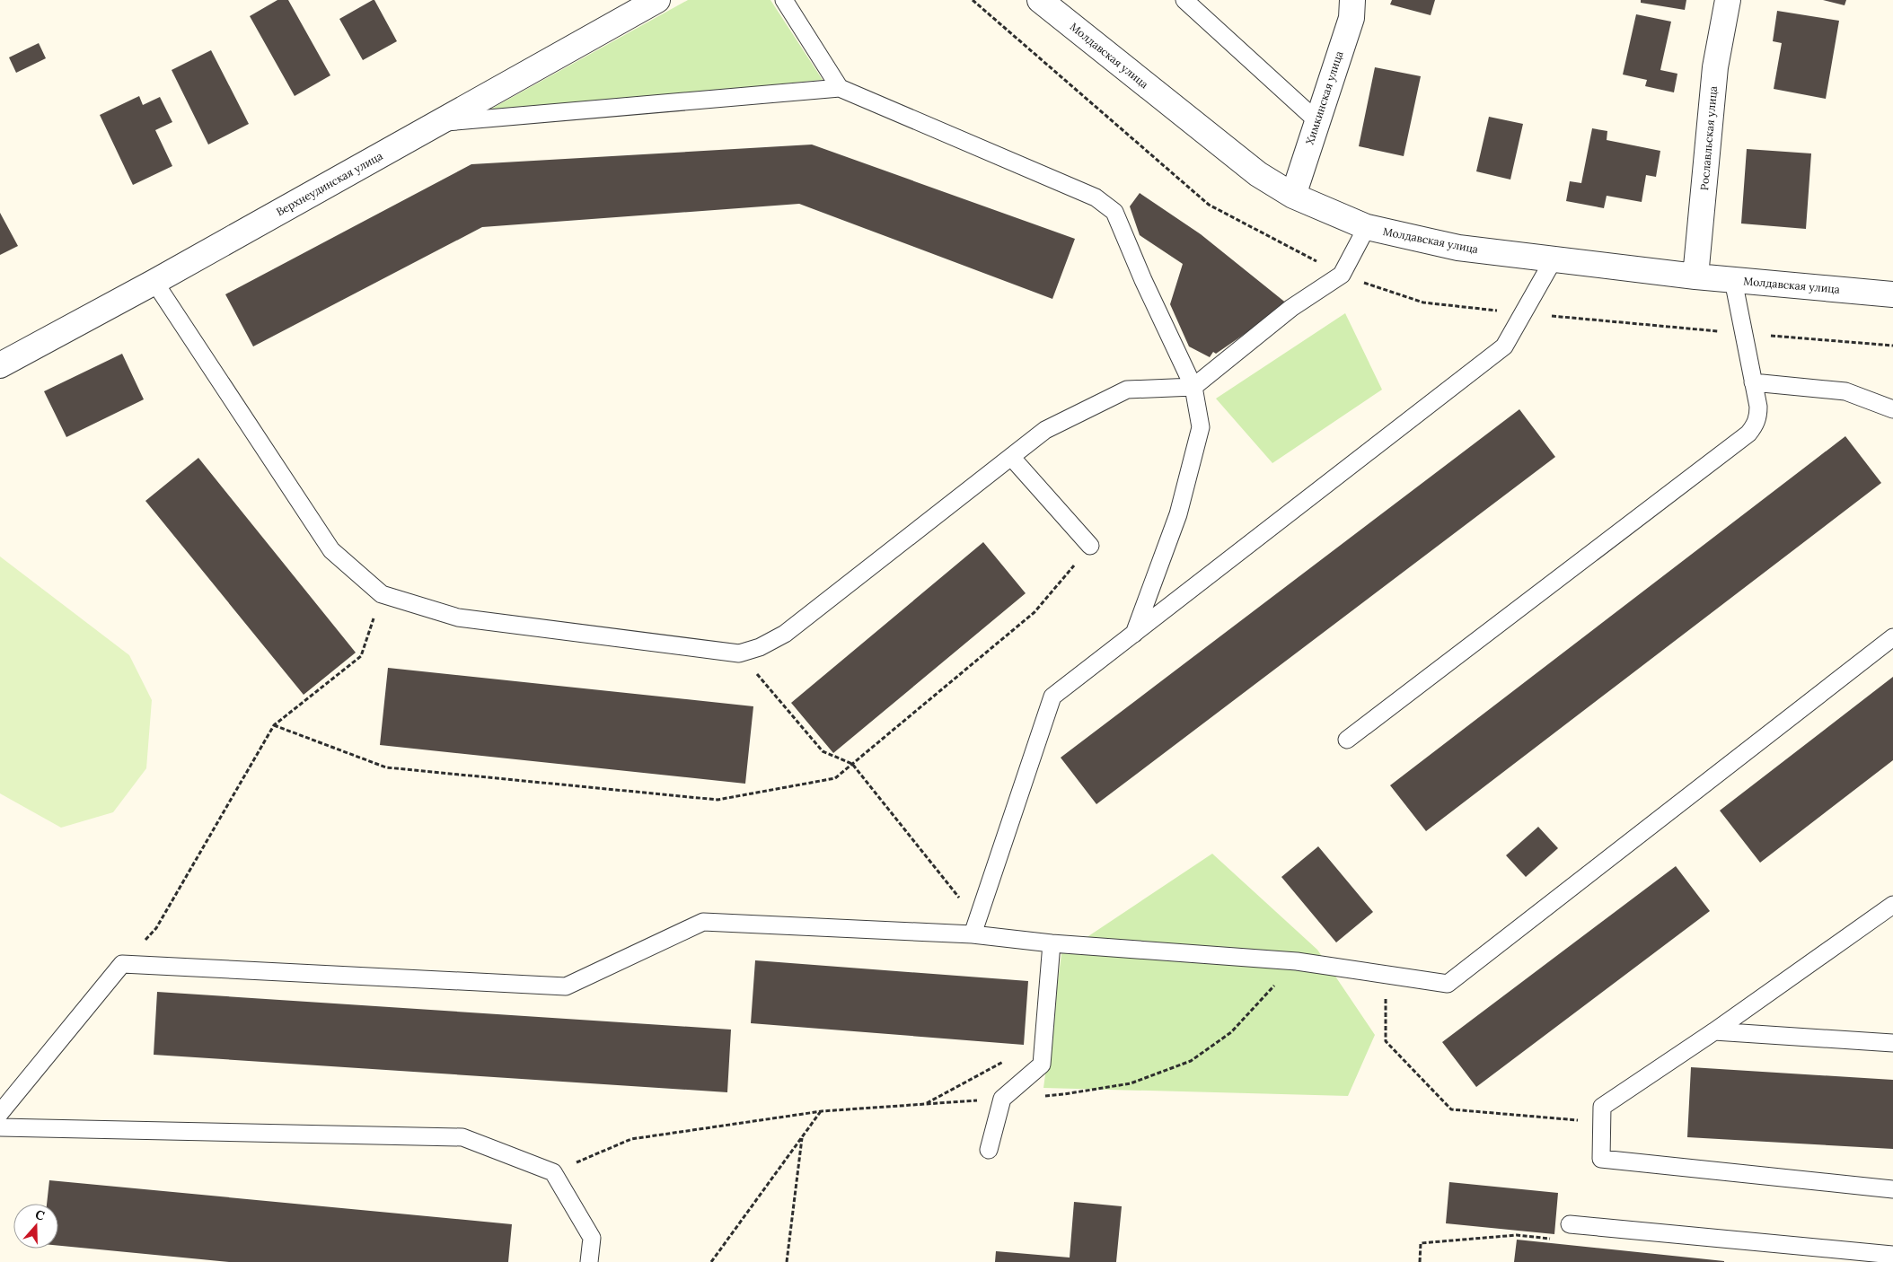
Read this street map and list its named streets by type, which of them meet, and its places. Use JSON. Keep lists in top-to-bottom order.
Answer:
{
  "streets": {
    "street": [
      "Молдавская улица",
      "Химкинская улица",
      "Рославльская улица",
      "Верхнеудинская улица"
    ]
  },
  "crossings": [
    ["Молдавская улица", "Химкинская улица"],
    ["Молдавская улица", "Рославльская улица"]
  ],
  "north": "top"
}
